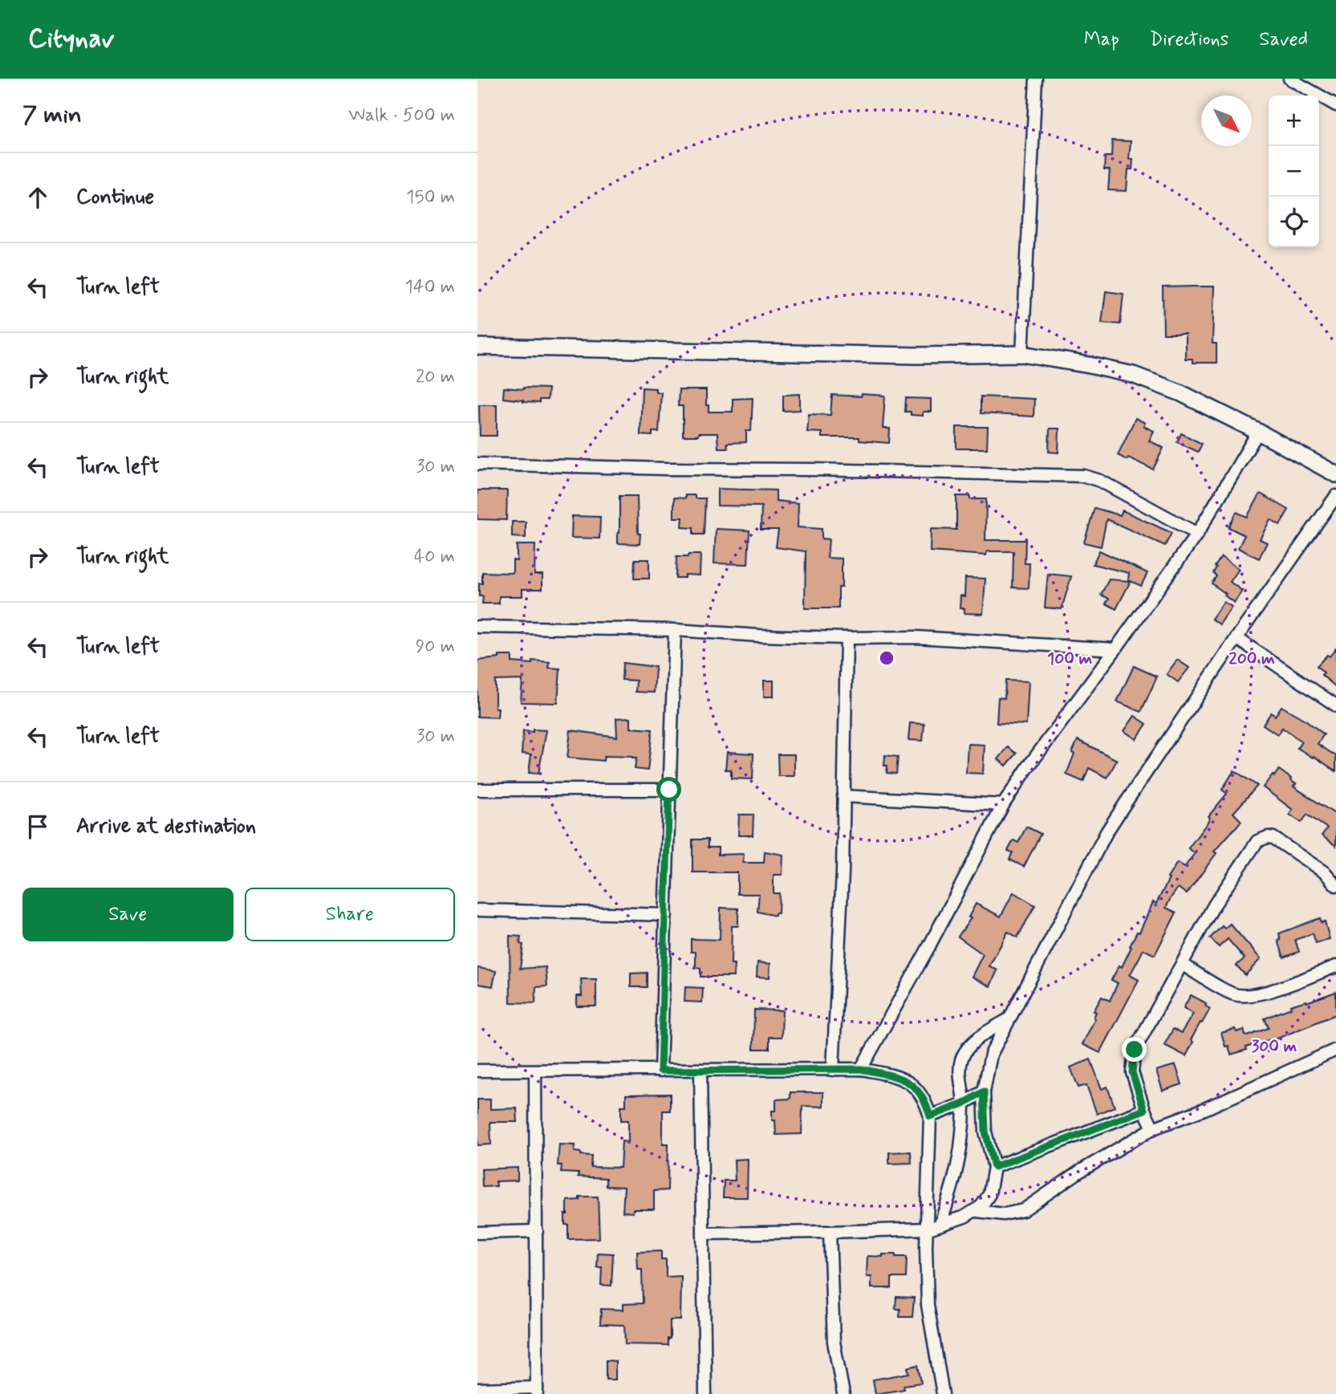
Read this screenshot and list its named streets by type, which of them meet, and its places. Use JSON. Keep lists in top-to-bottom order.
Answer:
{
  "north": "bottom right",
  "page": {
    "header": "Citynav",
    "nav": ["Map", "Directions", "Saved"],
    "heading": ["7 min", "Walk · 500 m"],
    "map_buttons": ["+", "−"],
    "list": [
      ["Continue", "150 m"],
      ["Turn left", "140 m"],
      ["Turn right", "20 m"],
      ["Turn left", "30 m"],
      ["Turn right", "40 m"],
      ["Turn left", "90 m"],
      ["Turn left", "30 m"],
      "Arrive at destination"
    ],
    "buttons": ["Save", "Share"]
  },
  "rings": ["100 m", "200 m", "300 m"]
}
